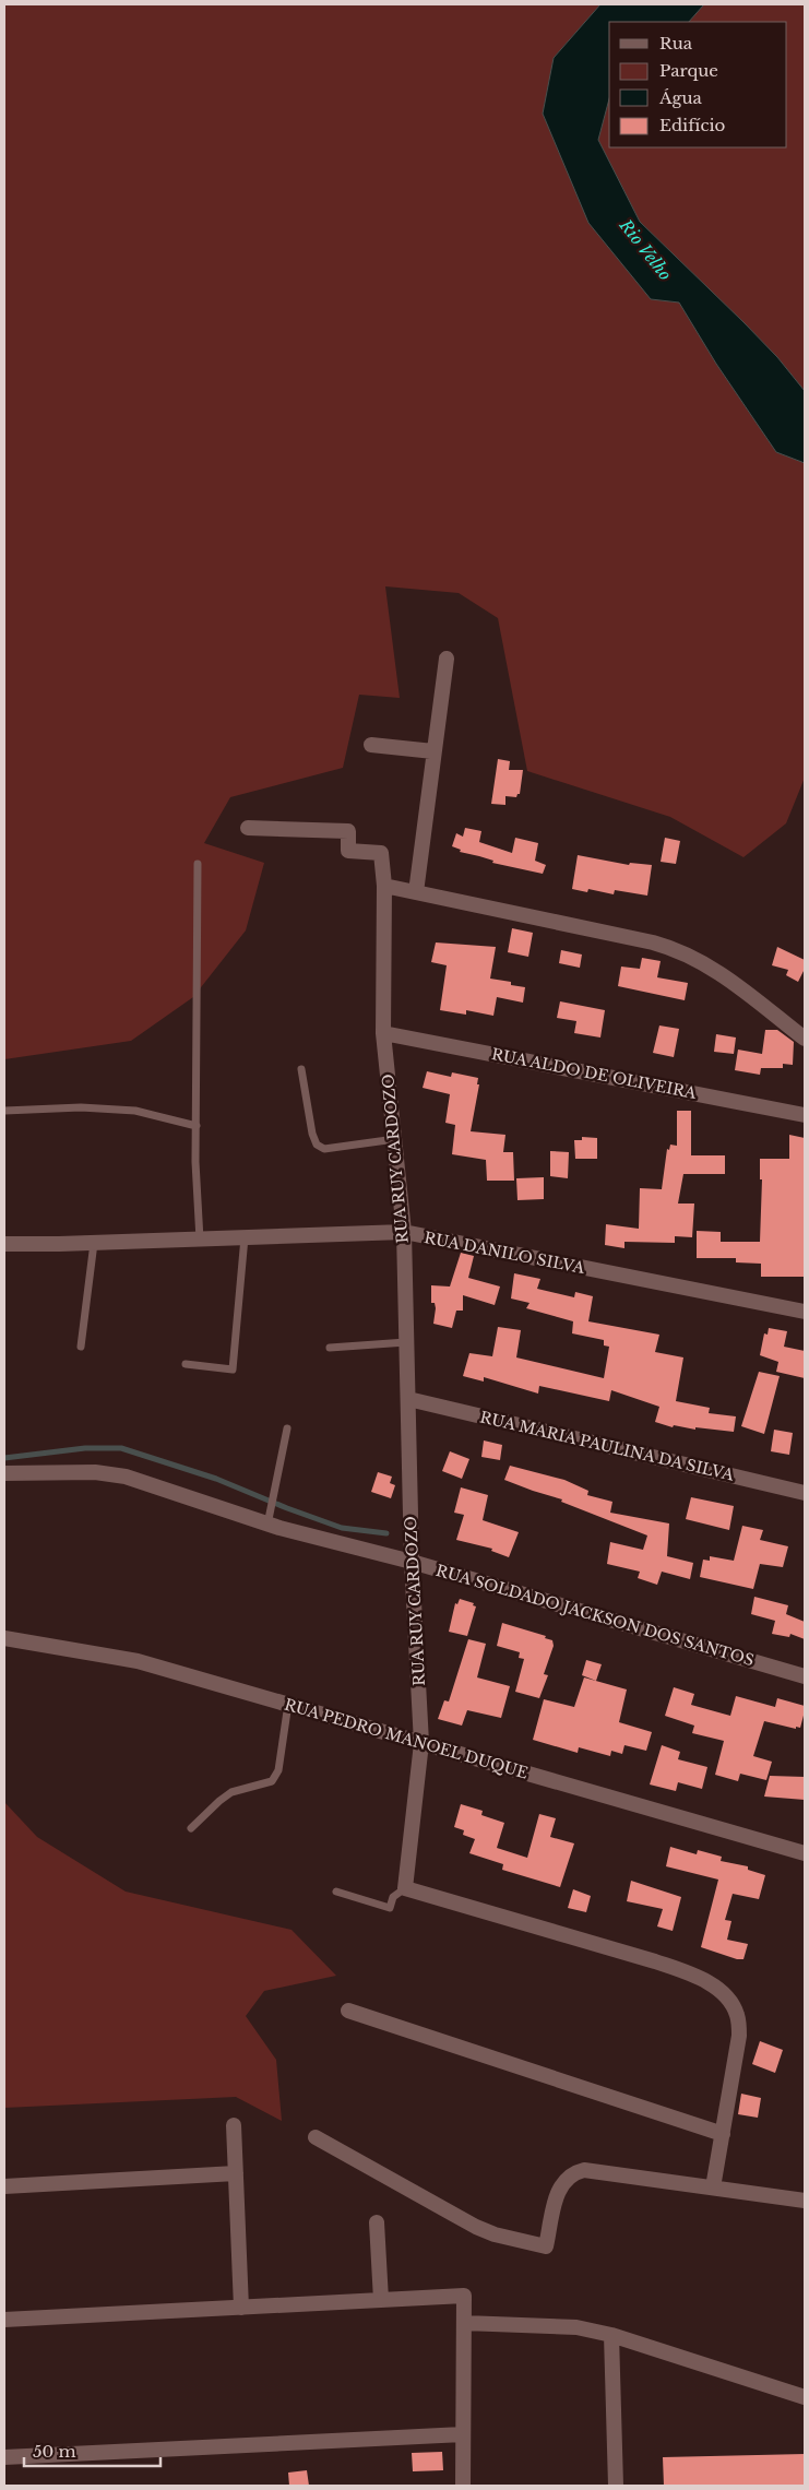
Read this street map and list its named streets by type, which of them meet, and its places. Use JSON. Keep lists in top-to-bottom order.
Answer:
{
  "streets": {
    "street": [
      "RUA ALDO DE OLIVEIRA",
      "RUA RUY CARDOZO",
      "RUA DANILO SILVA",
      "RUA MARIA PAULINA DA SILVA",
      "RUA SOLDADO JACKSON DOS SANTOS",
      "RUA PEDRO MANOEL DUQUE"
    ]
  },
  "crossings": [
    ["RUA ALDO DE OLIVEIRA", "RUA RUY CARDOZO"],
    ["RUA RUY CARDOZO", "RUA DANILO SILVA"],
    ["RUA RUY CARDOZO", "RUA MARIA PAULINA DA SILVA"],
    ["RUA RUY CARDOZO", "RUA SOLDADO JACKSON DOS SANTOS"],
    ["RUA RUY CARDOZO", "RUA PEDRO MANOEL DUQUE"]
  ],
  "water": ["Rio Velho"],
  "legend": [
    "Rua",
    "Parque",
    "Água",
    "Edifício"
  ],
  "scale_bar": "50 m"
}
